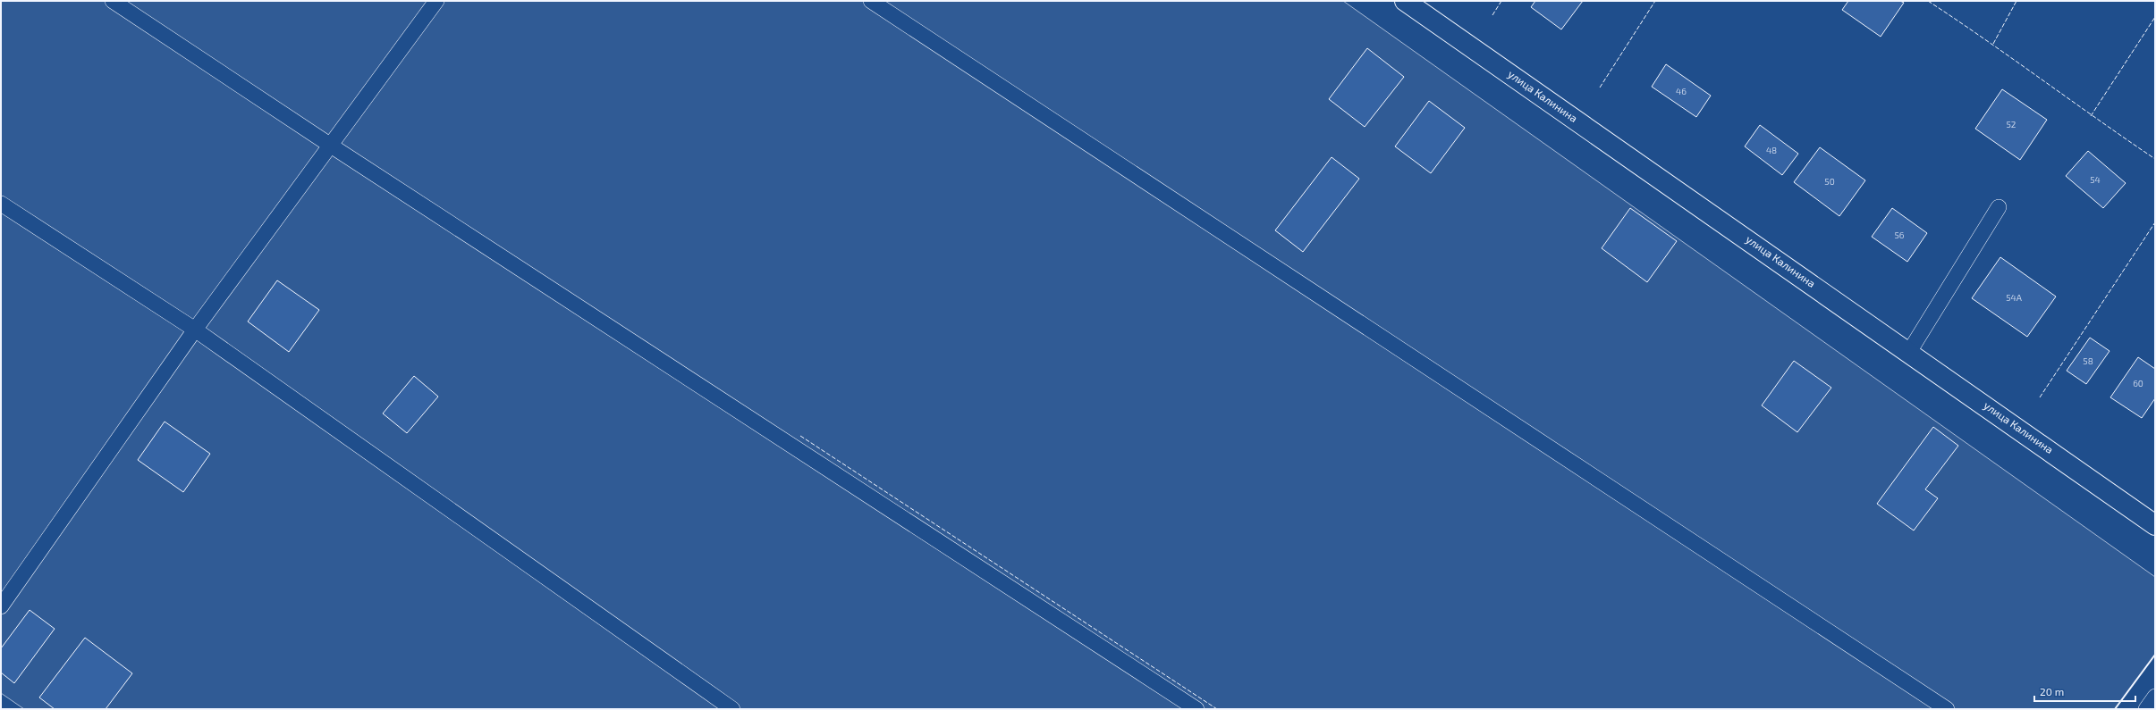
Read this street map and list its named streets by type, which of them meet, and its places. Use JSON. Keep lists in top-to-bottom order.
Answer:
{
  "streets": {
    "street": ["улица Калинина"]
  },
  "house_numbers": [
    "46",
    "52",
    "48",
    "54",
    "50",
    "56",
    "54А",
    "58",
    "60"
  ],
  "scale_bar": "20 m"
}
